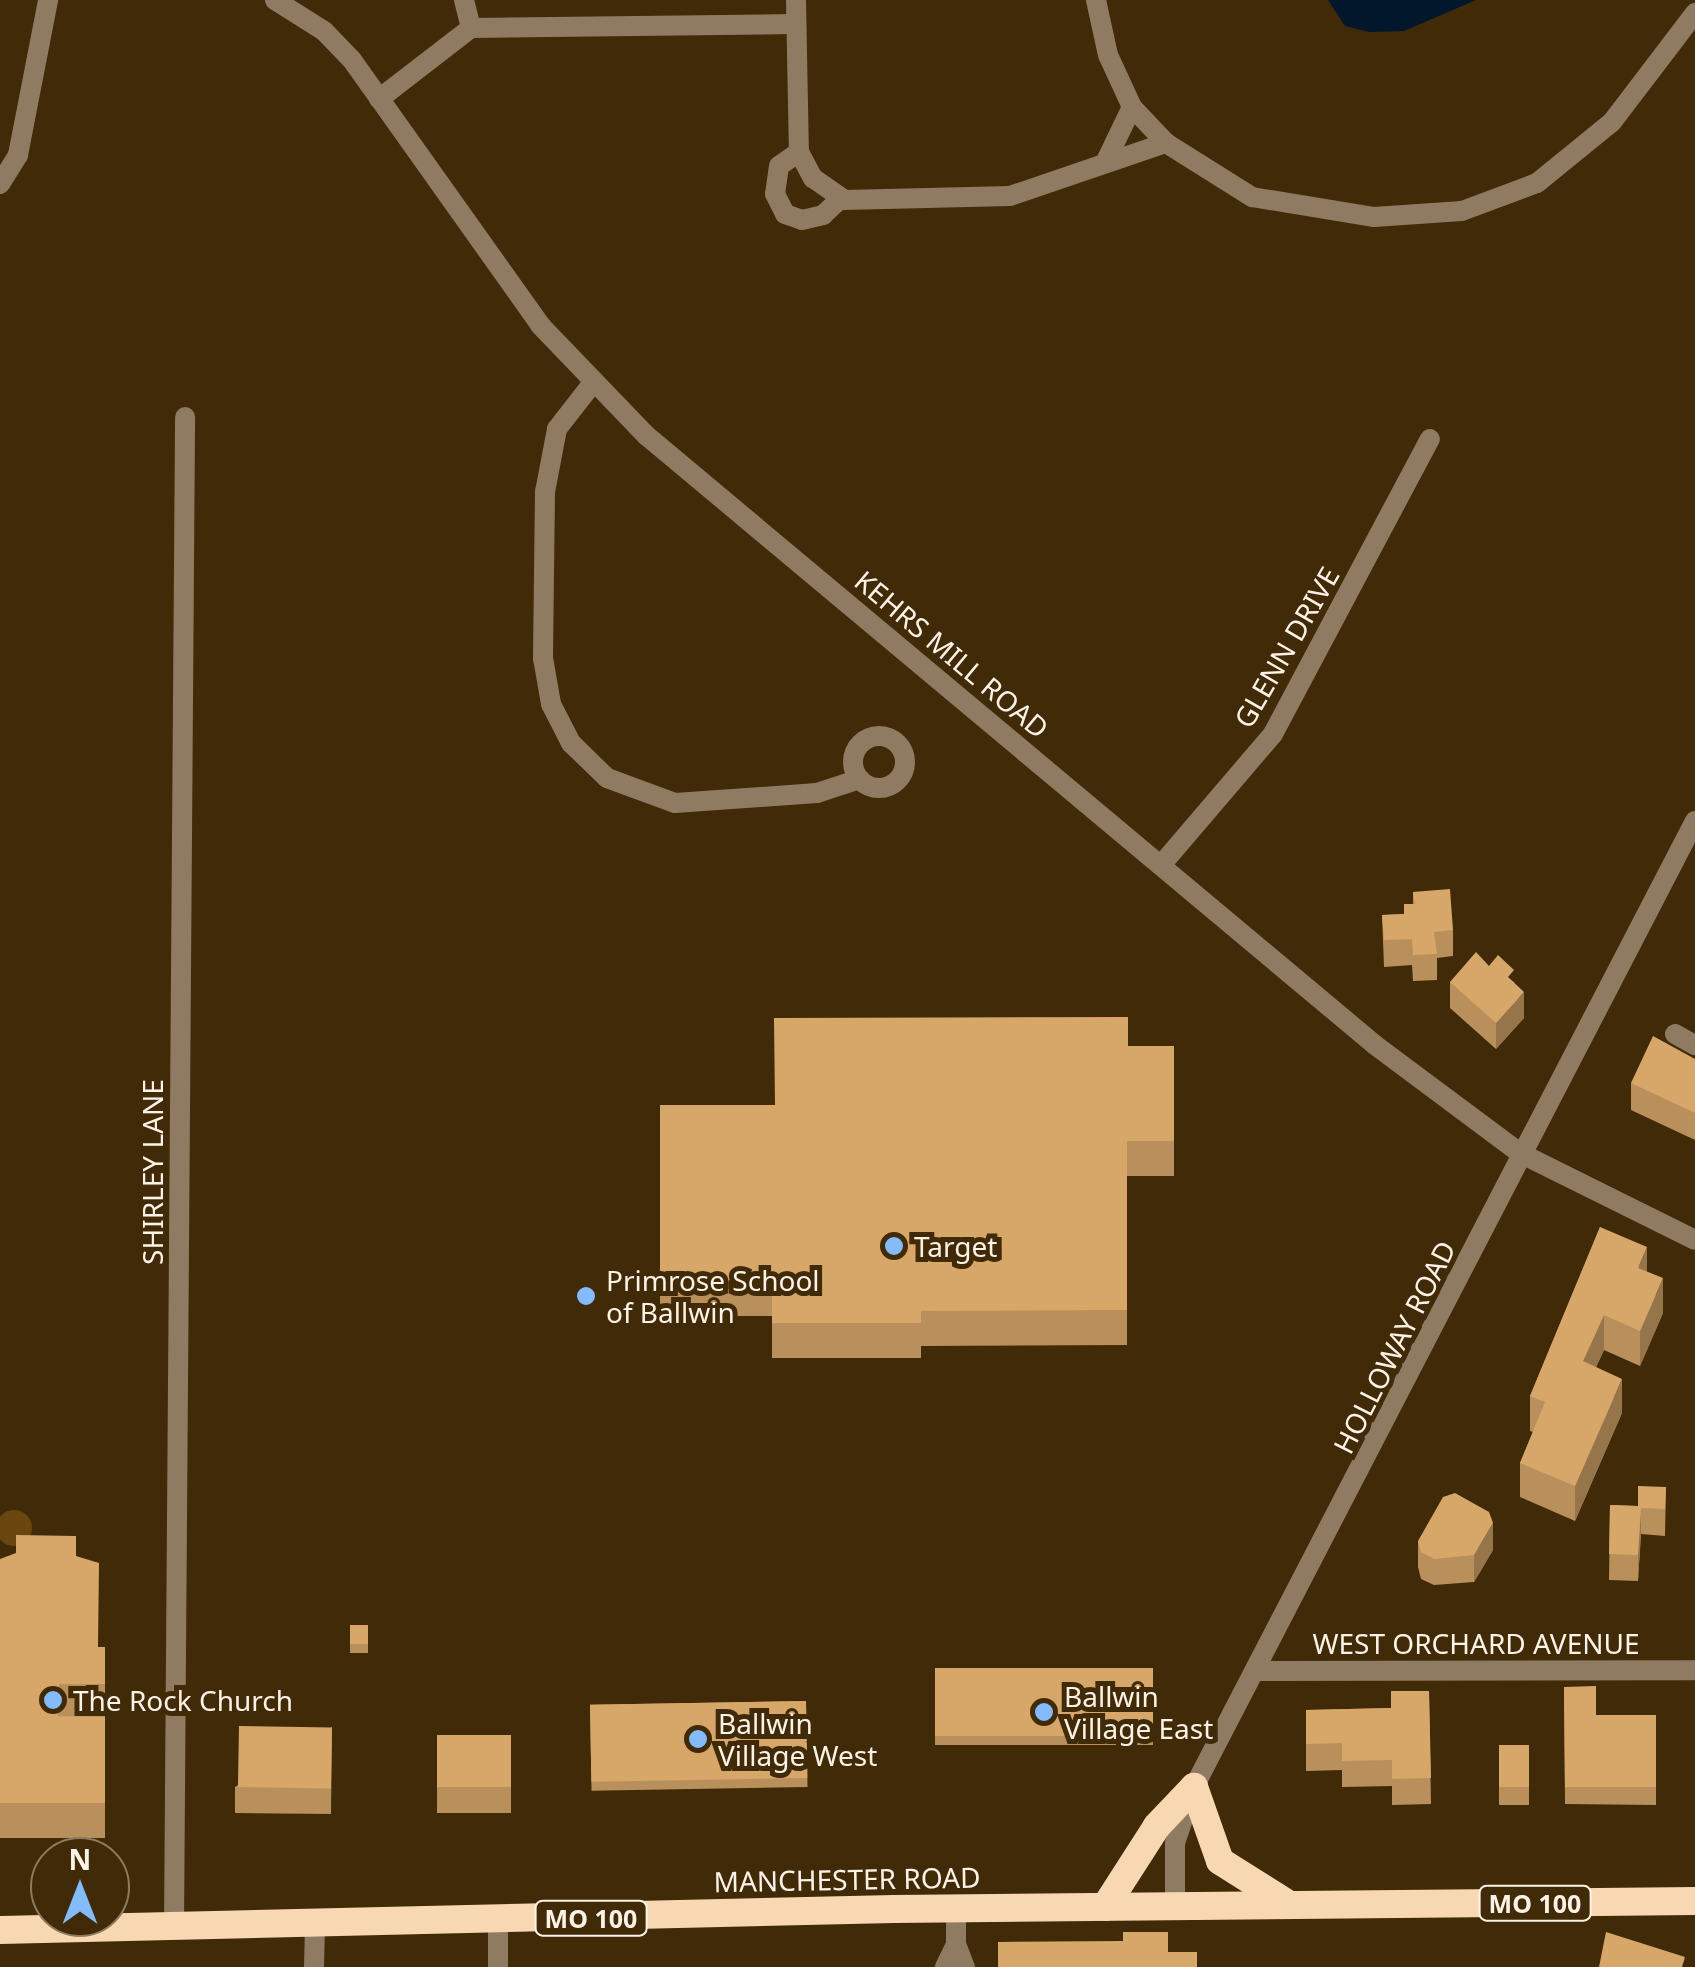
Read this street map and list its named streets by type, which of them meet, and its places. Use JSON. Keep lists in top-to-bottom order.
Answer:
{
  "streets": {
    "highway": ["MANCHESTER ROAD", "MO 100"],
    "street": [
      "GLENN DRIVE",
      "KEHRS MILL ROAD",
      "SHIRLEY LANE",
      "HOLLOWAY ROAD",
      "WEST ORCHARD AVENUE"
    ]
  },
  "crossings": [
    ["GLENN DRIVE", "KEHRS MILL ROAD"],
    ["KEHRS MILL ROAD", "HOLLOWAY ROAD"],
    ["SHIRLEY LANE", "MANCHESTER ROAD"],
    ["HOLLOWAY ROAD", "WEST ORCHARD AVENUE"],
    ["HOLLOWAY ROAD", "MANCHESTER ROAD"]
  ],
  "places": [
    "Target",
    "Primrose School of Ballwin",
    "The Rock Church",
    "Ballwin Village East",
    "Ballwin Village West"
  ],
  "north": "top"
}
